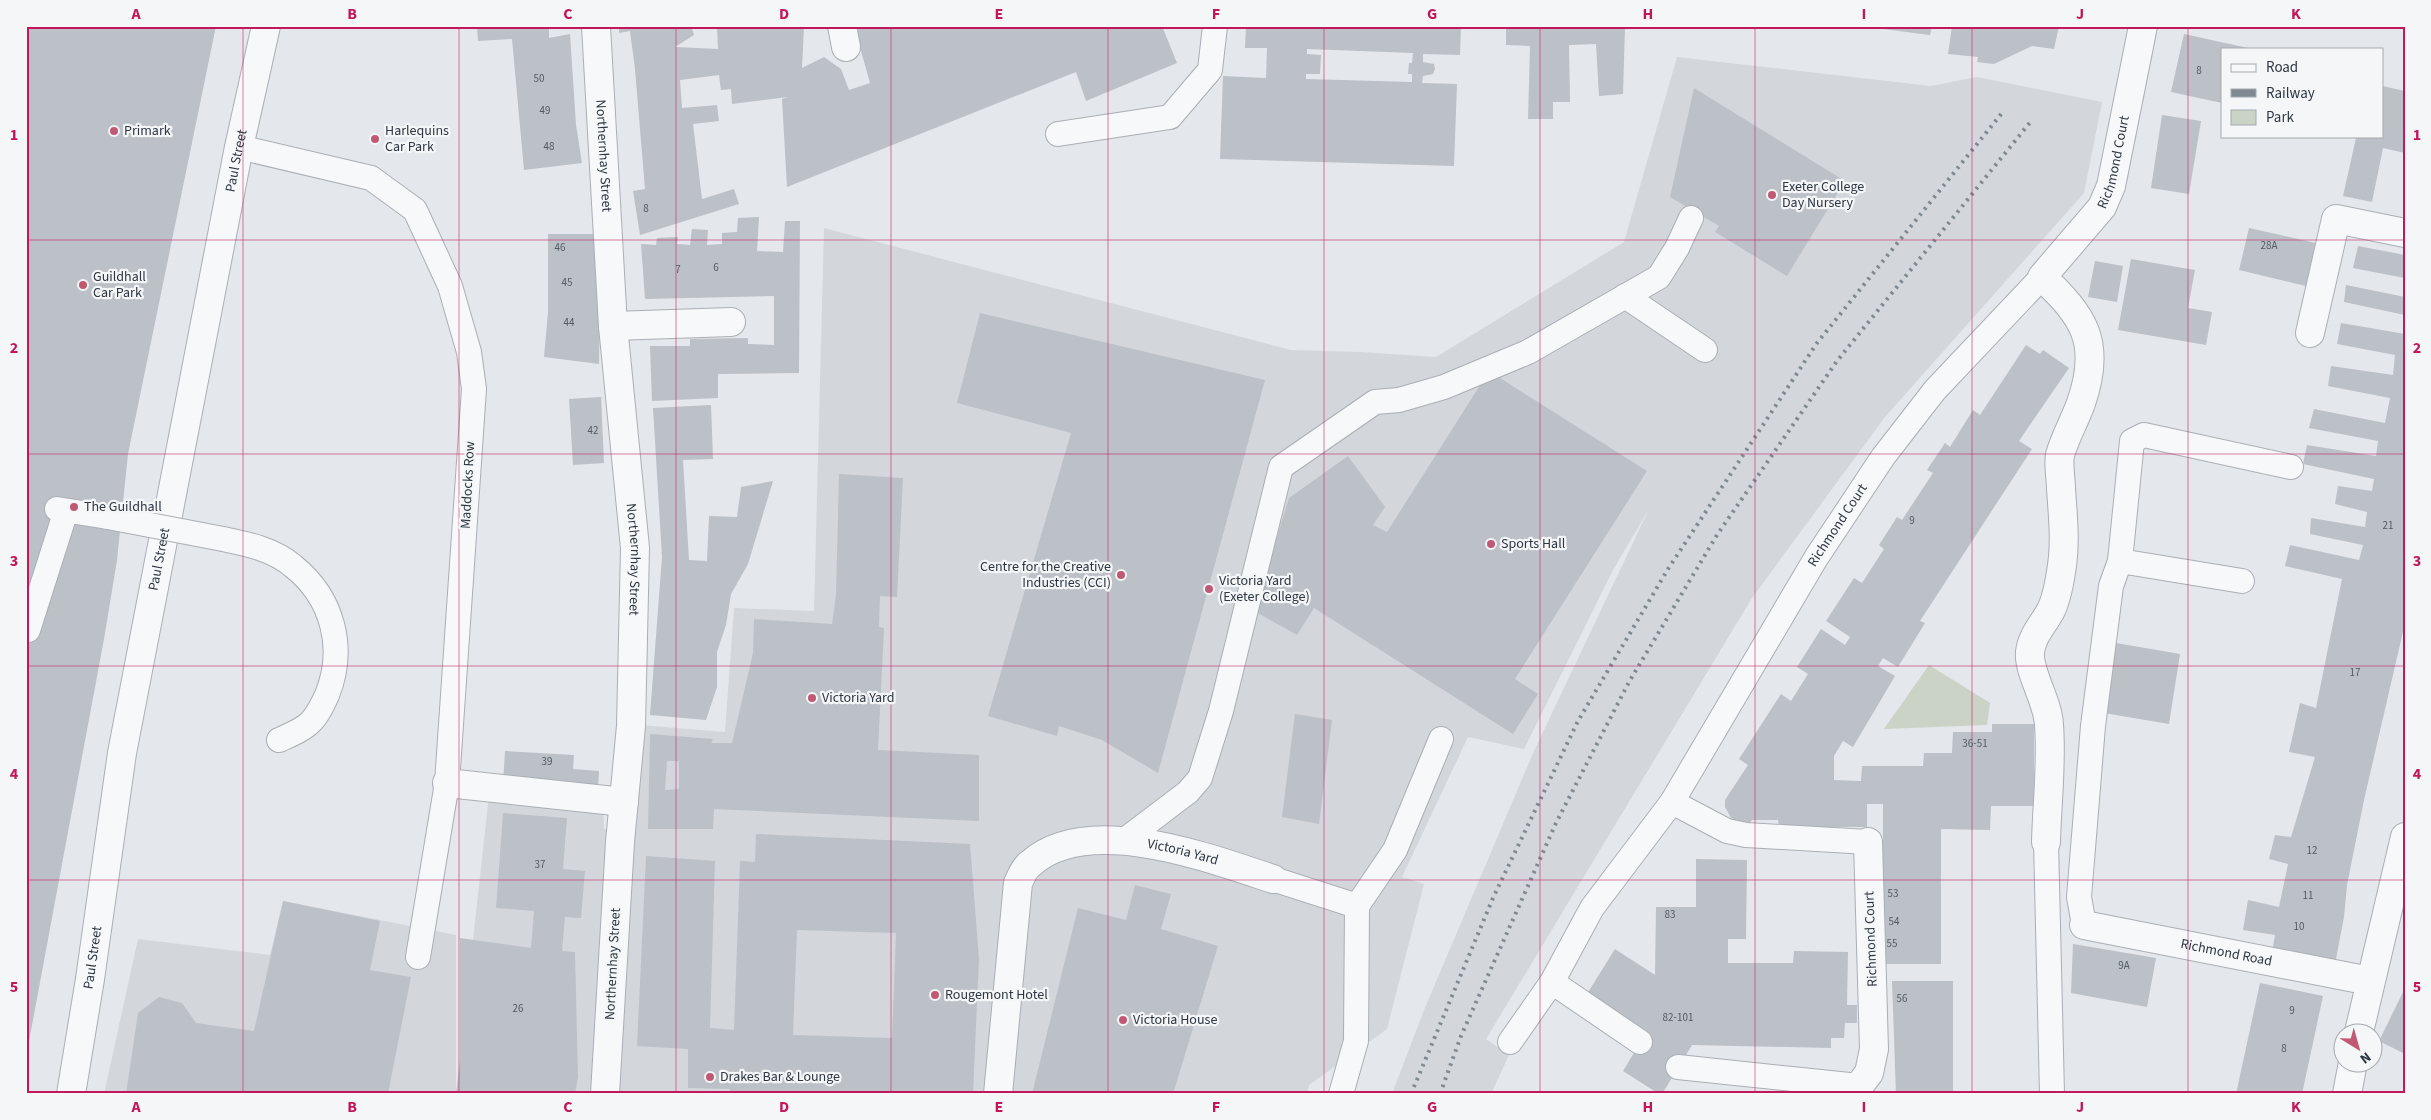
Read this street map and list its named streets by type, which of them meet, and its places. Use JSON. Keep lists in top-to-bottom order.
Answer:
{
  "streets": {
    "street": [
      "Northernhay Street",
      "Paul Street",
      "Richmond Court",
      "Victoria Yard",
      "Richmond Road"
    ],
    "lane": ["Maddocks Row"]
  },
  "crossings": [
    ["Paul Street", "Maddocks Row"]
  ],
  "places": [
    "Primark",
    "Harlequins Car Park",
    "Exeter College Day Nursery",
    "Guildhall Car Park",
    "The Guildhall",
    "Sports Hall",
    "Centre for the Creative Industries (CCI)",
    "Victoria Yard (Exeter College)",
    "Victoria Yard",
    "Rougemont Hotel",
    "Victoria House",
    "Drakes Bar & Lounge"
  ],
  "house_numbers": [
    "8",
    "50",
    "49",
    "48",
    "8",
    "28A",
    "46",
    "6",
    "7",
    "45",
    "44",
    "42",
    "9",
    "21",
    "17",
    "36-51",
    "39",
    "12",
    "37",
    "53",
    "11",
    "83",
    "54",
    "10",
    "55",
    "9A",
    "56",
    "26",
    "9",
    "82-101",
    "8"
  ],
  "legend": ["Road", "Railway", "Park"],
  "north": "bottom right",
  "grid": {
    "columns": [
      "A",
      "B",
      "C",
      "D",
      "E",
      "F",
      "G",
      "H",
      "I",
      "J",
      "K"
    ],
    "rows": [
      "1",
      "2",
      "3",
      "4",
      "5"
    ]
  }
}
